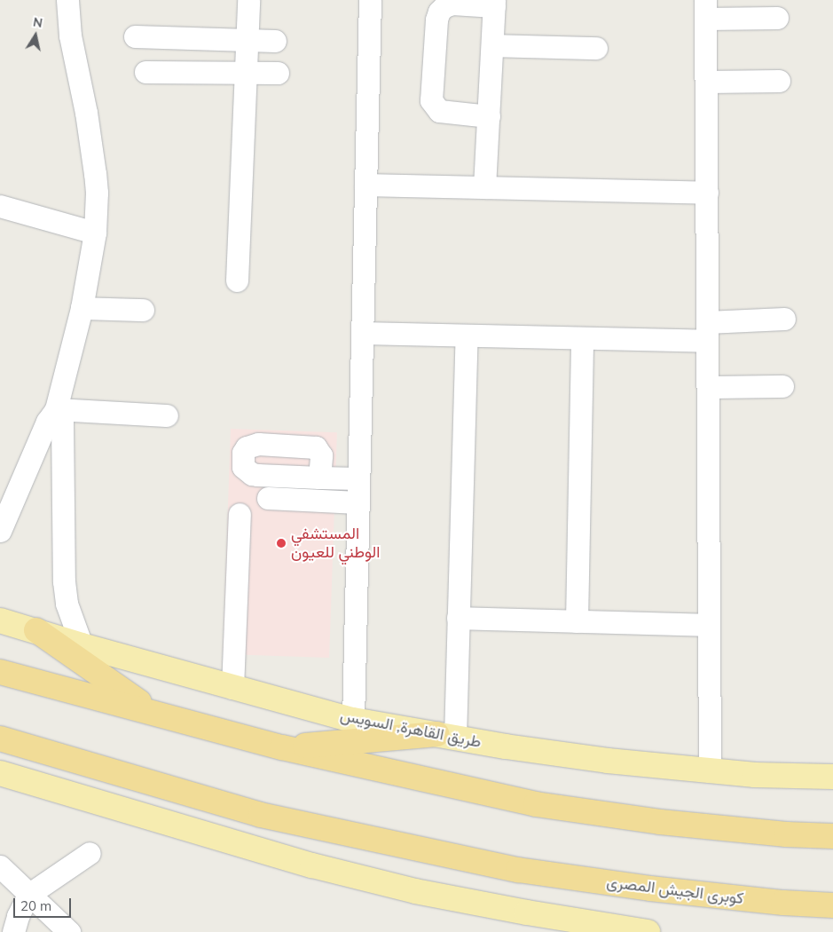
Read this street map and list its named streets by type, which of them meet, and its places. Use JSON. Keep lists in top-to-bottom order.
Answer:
{
  "streets": {
    "highway": ["كوبرى الجيش المصرى"],
    "main road": ["طريق القاهرة, السويس"]
  },
  "places": ["المستشفي الوطني للعيون"],
  "scale_bar": "20 m",
  "north": "top"
}
